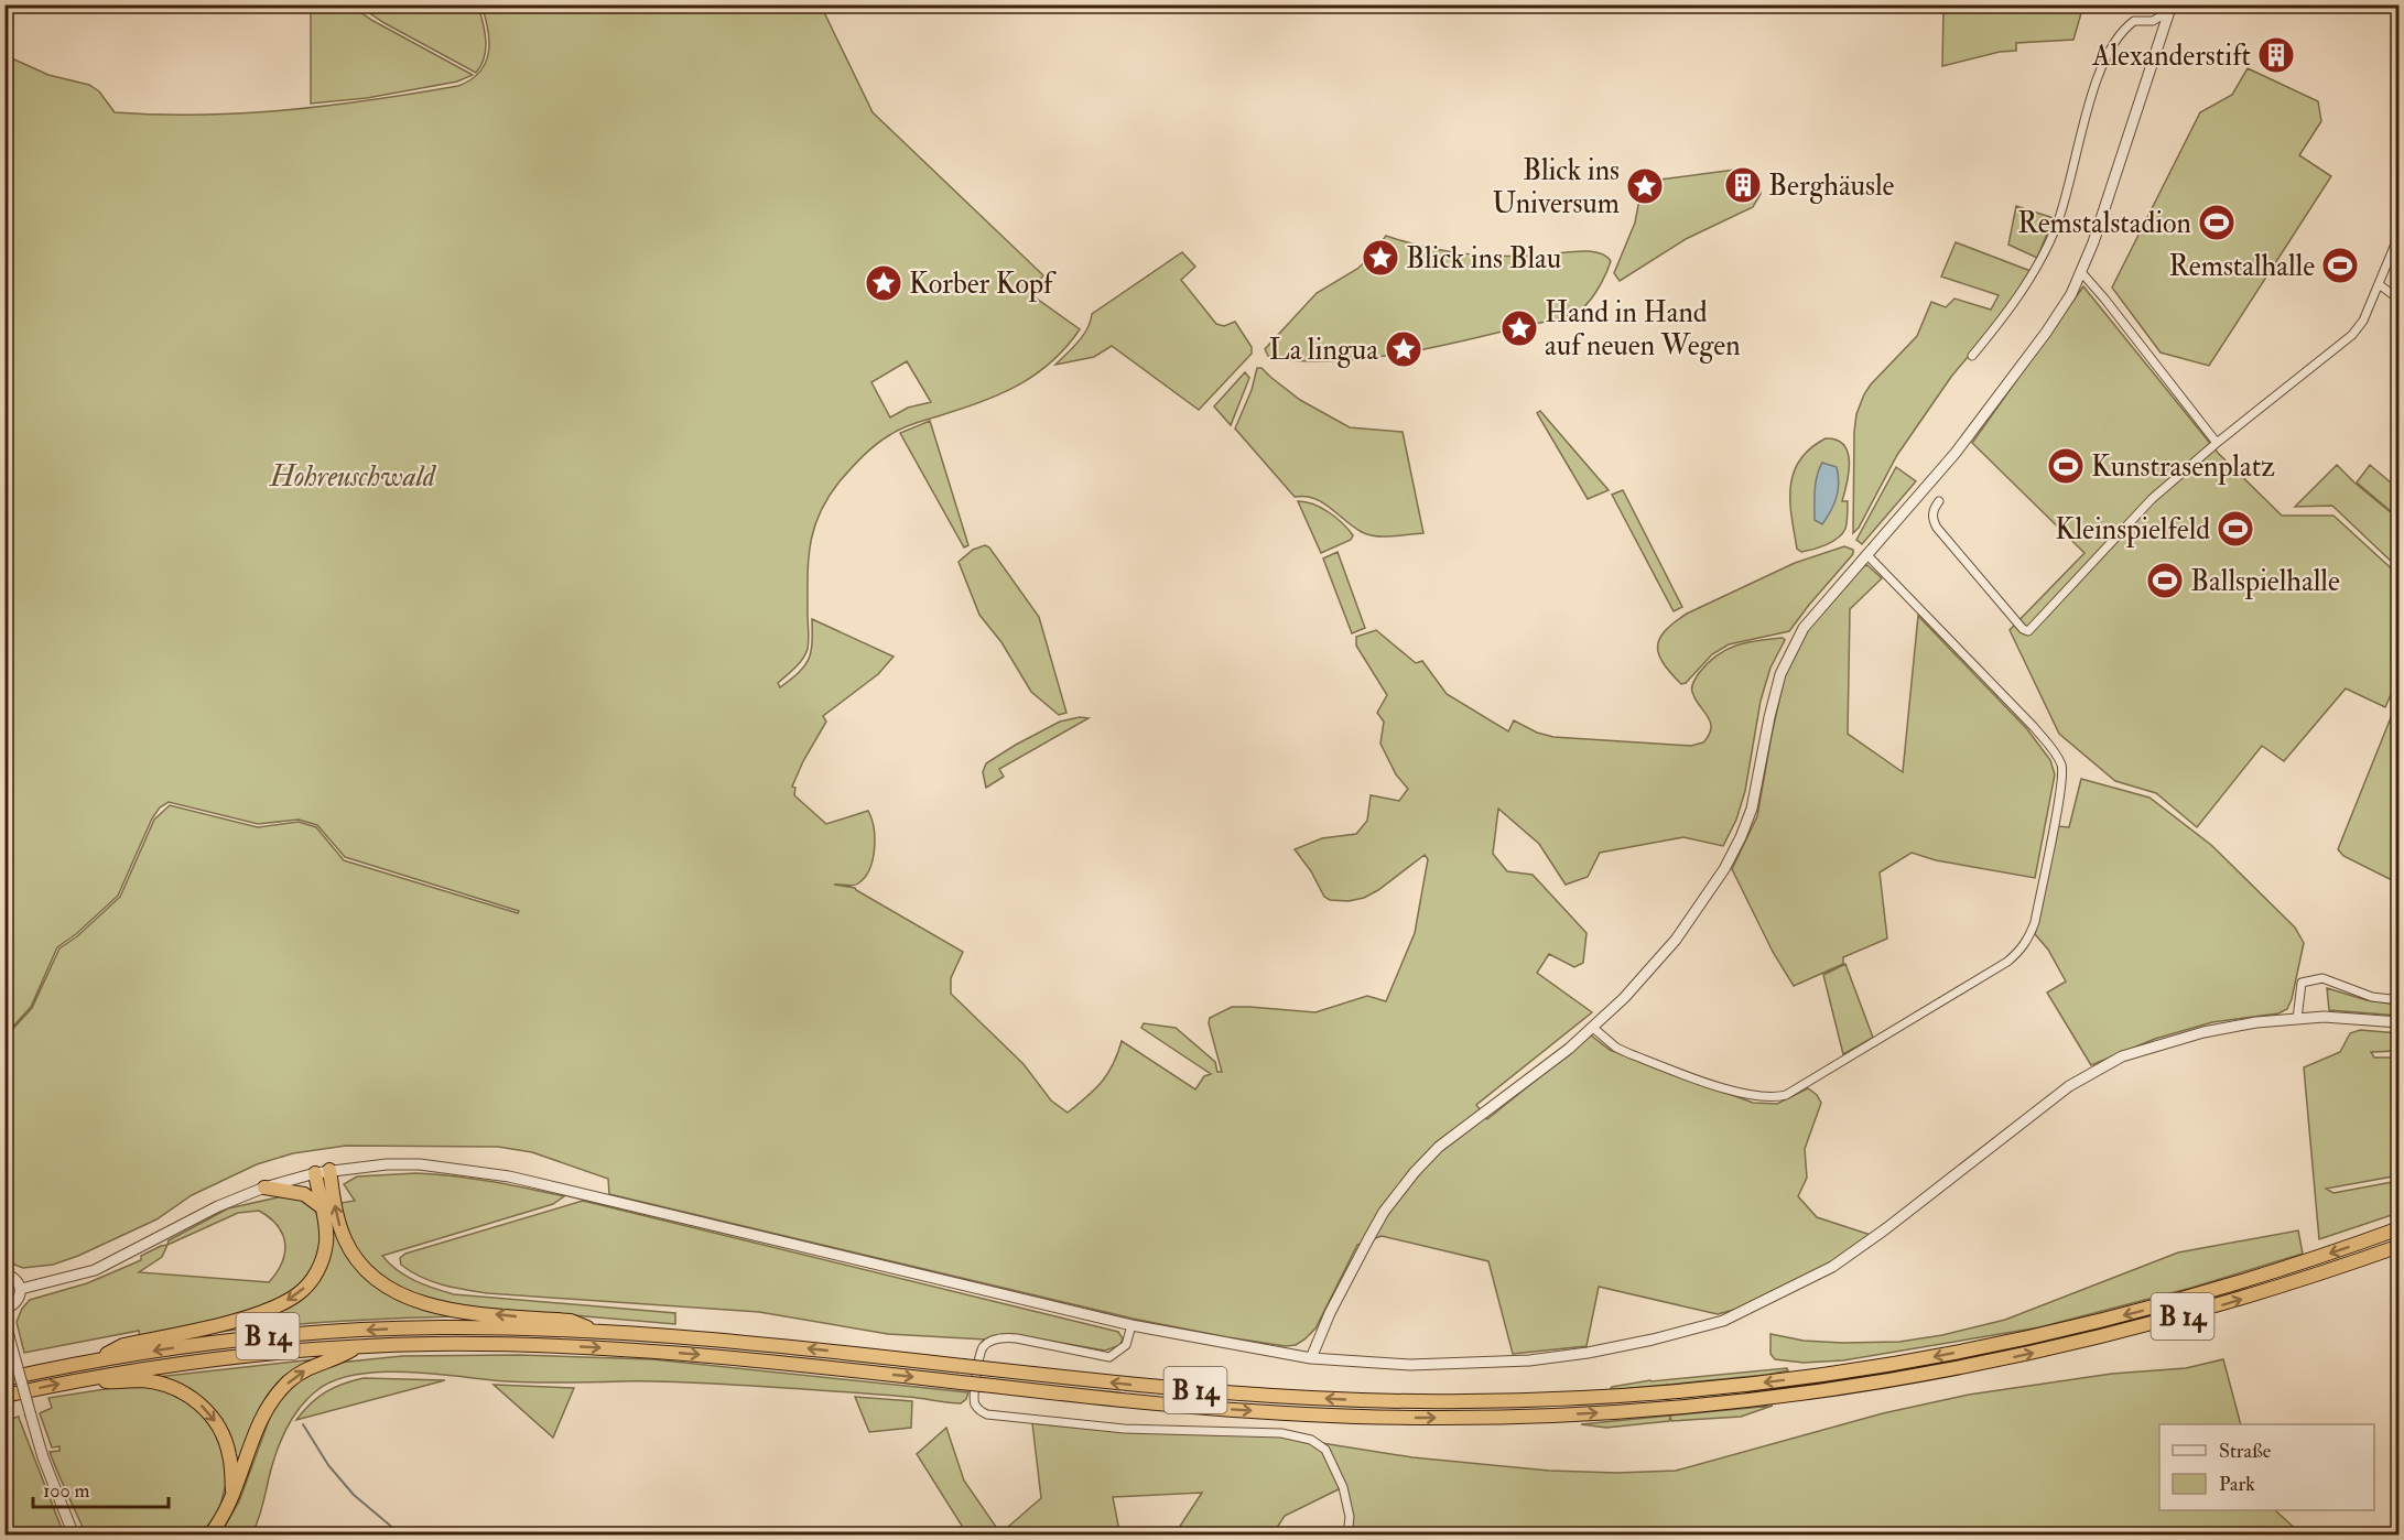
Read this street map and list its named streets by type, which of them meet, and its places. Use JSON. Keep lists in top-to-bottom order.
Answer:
{
  "streets": {
    "highway": ["B 14"]
  },
  "parks": ["Hohreuschwald"],
  "places": {
    "building": ["Alexanderstift", "Berghäusle"],
    "place": [
      "Blick ins Universum",
      "Blick ins Blau",
      "Korber Kopf",
      "Hand in Hand auf neuen Wegen",
      "La lingua"
    ],
    "sports": [
      "Remstalstadion",
      "Remstalhalle",
      "Kunstrasenplatz",
      "Kleinspielfeld",
      "Ballspielhalle"
    ]
  },
  "legend": ["Straße", "Park"],
  "scale_bar": "100 m"
}
